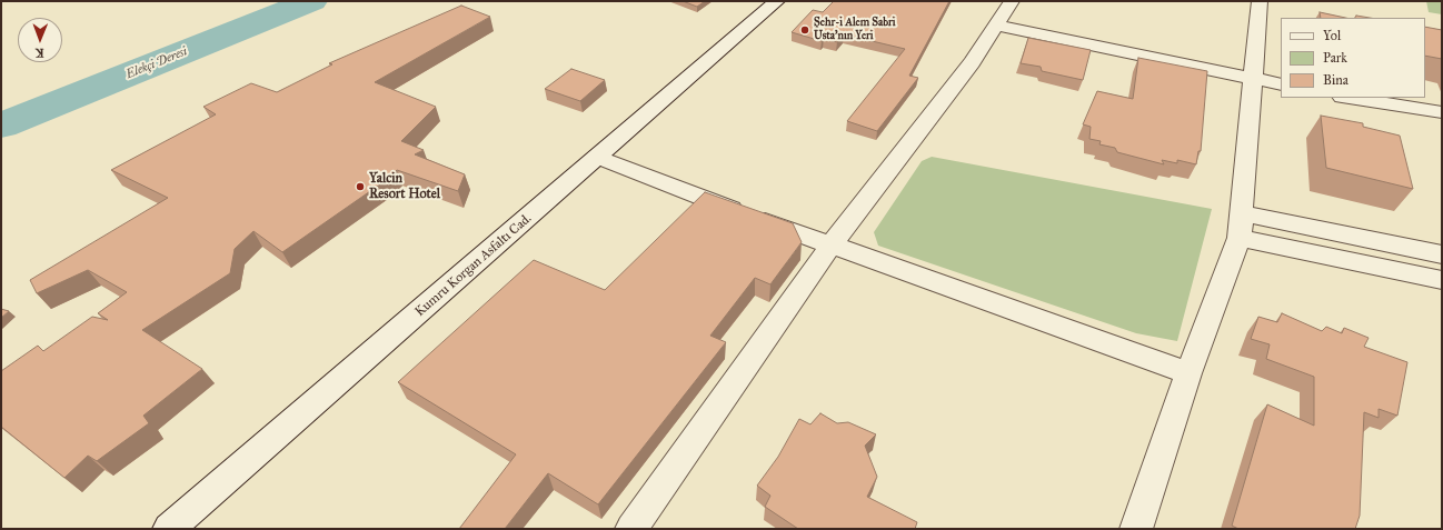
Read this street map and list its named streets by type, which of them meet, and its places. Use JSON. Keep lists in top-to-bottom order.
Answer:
{
  "streets": {
    "street": ["Kumru Korgan Asfaltı Cad."]
  },
  "water": ["Elekçi Deresi"],
  "places": ["Şehr-i Alem Sabri Usta'nın Yeri", "Yalcin Resort Hotel"],
  "legend": ["Yol", "Park", "Bina"],
  "north": "bottom"
}
